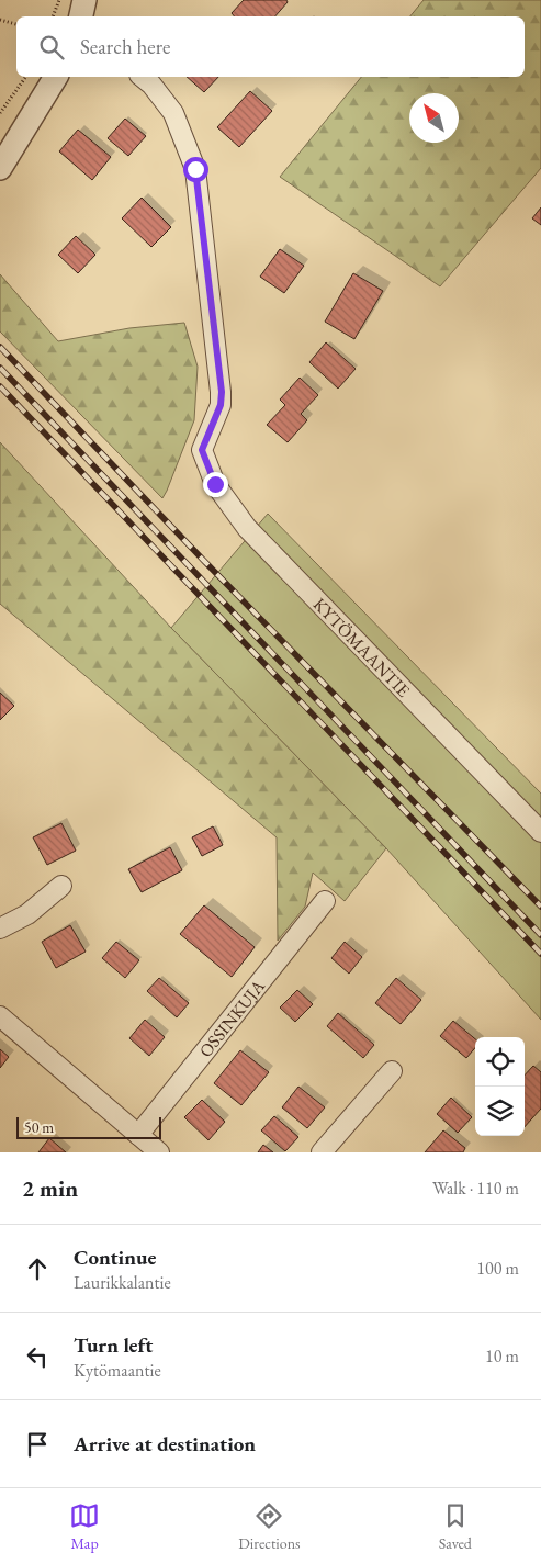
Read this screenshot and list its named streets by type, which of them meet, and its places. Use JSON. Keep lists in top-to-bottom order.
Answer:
{
  "streets": {
    "street": ["KYTÖMAANTIE", "OSSINKUJA"]
  },
  "scale_bar": "50 m",
  "north": "top left",
  "page": {
    "search": "Search here",
    "scale": "50 m",
    "heading": ["2 min", "Walk · 110 m"],
    "list": [
      ["Continue", "Laurikkalantie", "100 m"],
      ["Turn left", "Kytömaantie", "10 m"],
      "Arrive at destination"
    ],
    "nav": ["Map", "Directions", "Saved"]
  }
}
